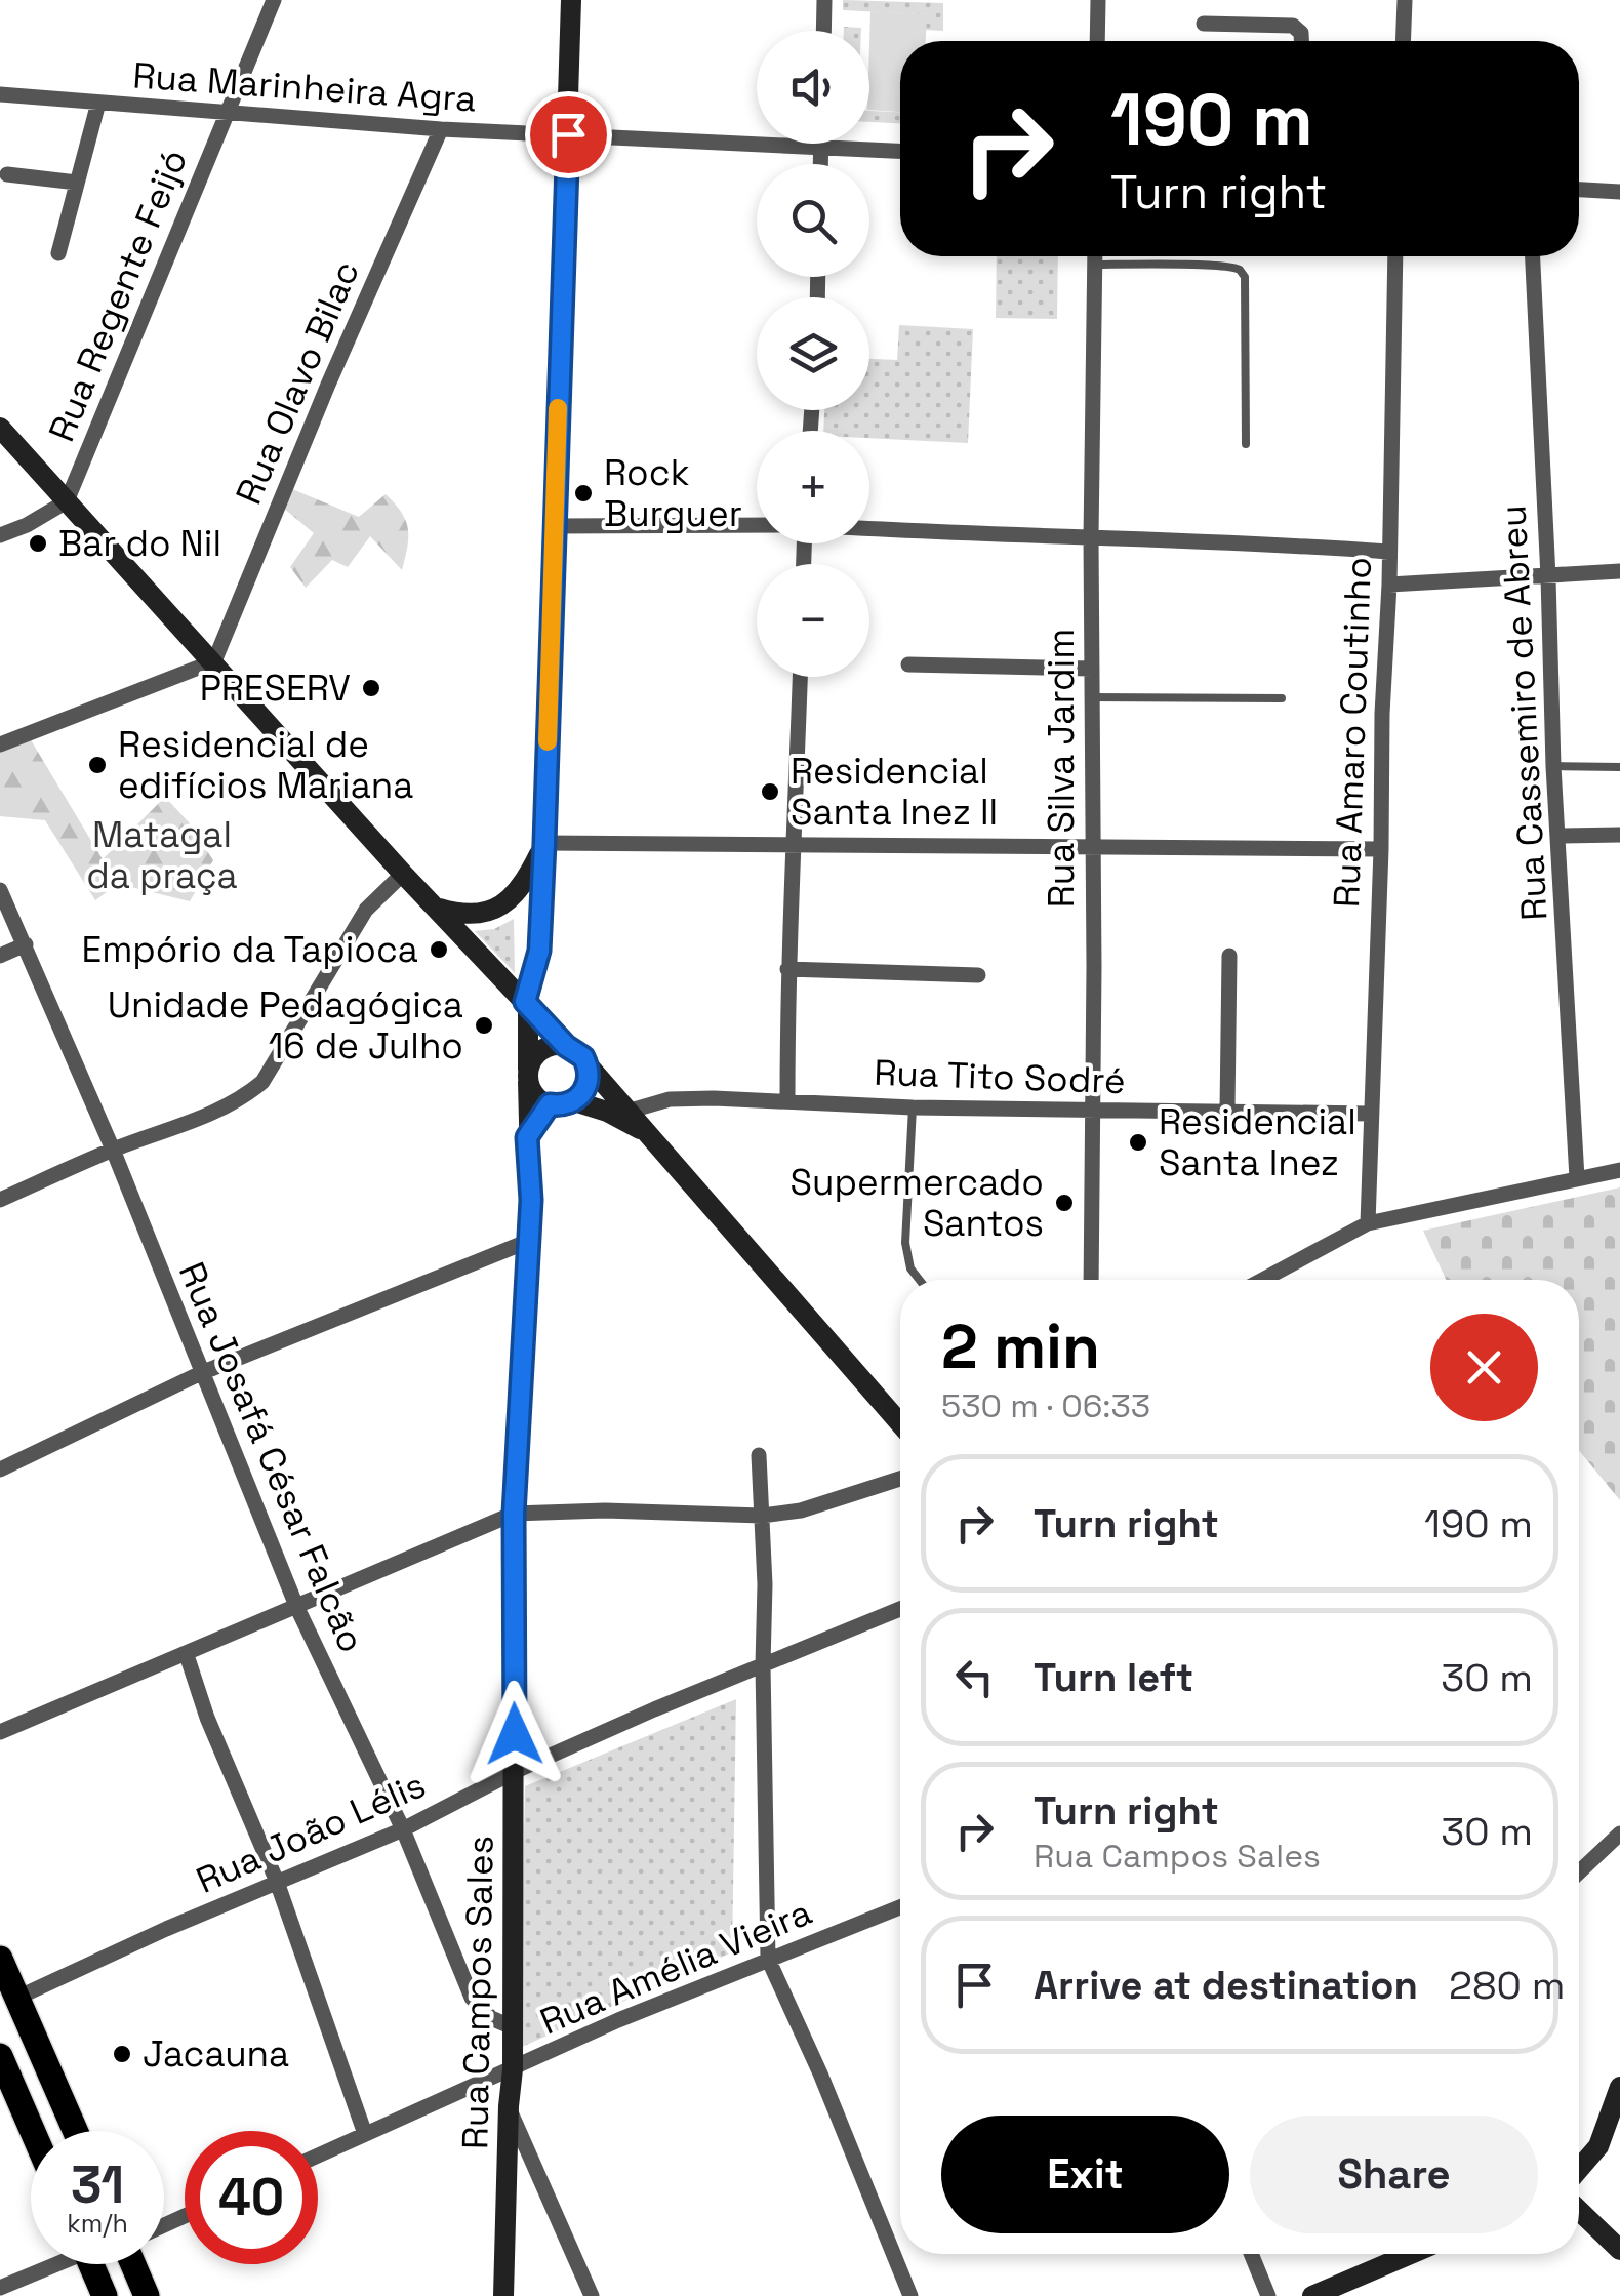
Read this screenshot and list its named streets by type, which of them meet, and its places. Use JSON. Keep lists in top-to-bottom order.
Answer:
{
  "streets": {
    "street": [
      "Rua Marinheira Agra",
      "Rua Regente Feijó",
      "Rua Olavo Bilac",
      "Rua Cassemiro de Abreu",
      "Rua Amaro Coutinho",
      "Rua Silva Jardim",
      "Rua Tito Sodré",
      "Rua Josafá César Falcão",
      "Rua João Lélis",
      "Rua Amélia Vieira",
      "Rua Campos Sales"
    ]
  },
  "crossings": [
    ["Rua Marinheira Agra", "Rua Regente Feijó"],
    ["Rua Marinheira Agra", "Rua Olavo Bilac"],
    ["Rua Marinheira Agra", "Rua Campos Sales"],
    ["Rua Amaro Coutinho", "Rua Tito Sodré"],
    ["Rua Silva Jardim", "Rua Tito Sodré"],
    ["Rua Josafá César Falcão", "Rua João Lélis"],
    ["Rua Josafá César Falcão", "Rua Campos Sales"],
    ["Rua João Lélis", "Rua Campos Sales"],
    ["Rua Amélia Vieira", "Rua Campos Sales"]
  ],
  "parks": ["Matagal da praça"],
  "places": [
    "Rock Burguer",
    "Bar do Nil",
    "PRESERV",
    "Residencial de edifícios Mariana",
    "Residencial Santa Inez II",
    "Empório da Tapioca",
    "Unidade Pedagógica 16 de Julho",
    "Residencial Santa Inez",
    "Supermercado Santos",
    "Jacauna"
  ],
  "page": {
    "map_buttons": ["+", "−"],
    "turn": ["190 m", "Turn right"],
    "heading": ["2 min", "530 m · 06:33"],
    "list": [
      {
        "name": "Turn right",
        "value": "190 m"
      },
      {
        "name": "Turn left",
        "value": "30 m"
      },
      {
        "name": "Turn right",
        "note": "Rua Campos Sales",
        "value": "30 m"
      },
      {
        "name": "Arrive at destination",
        "value": "280 m"
      }
    ],
    "buttons": ["Exit", "Share"],
    "speed": "31 km/h",
    "limit": "40"
  }
}
